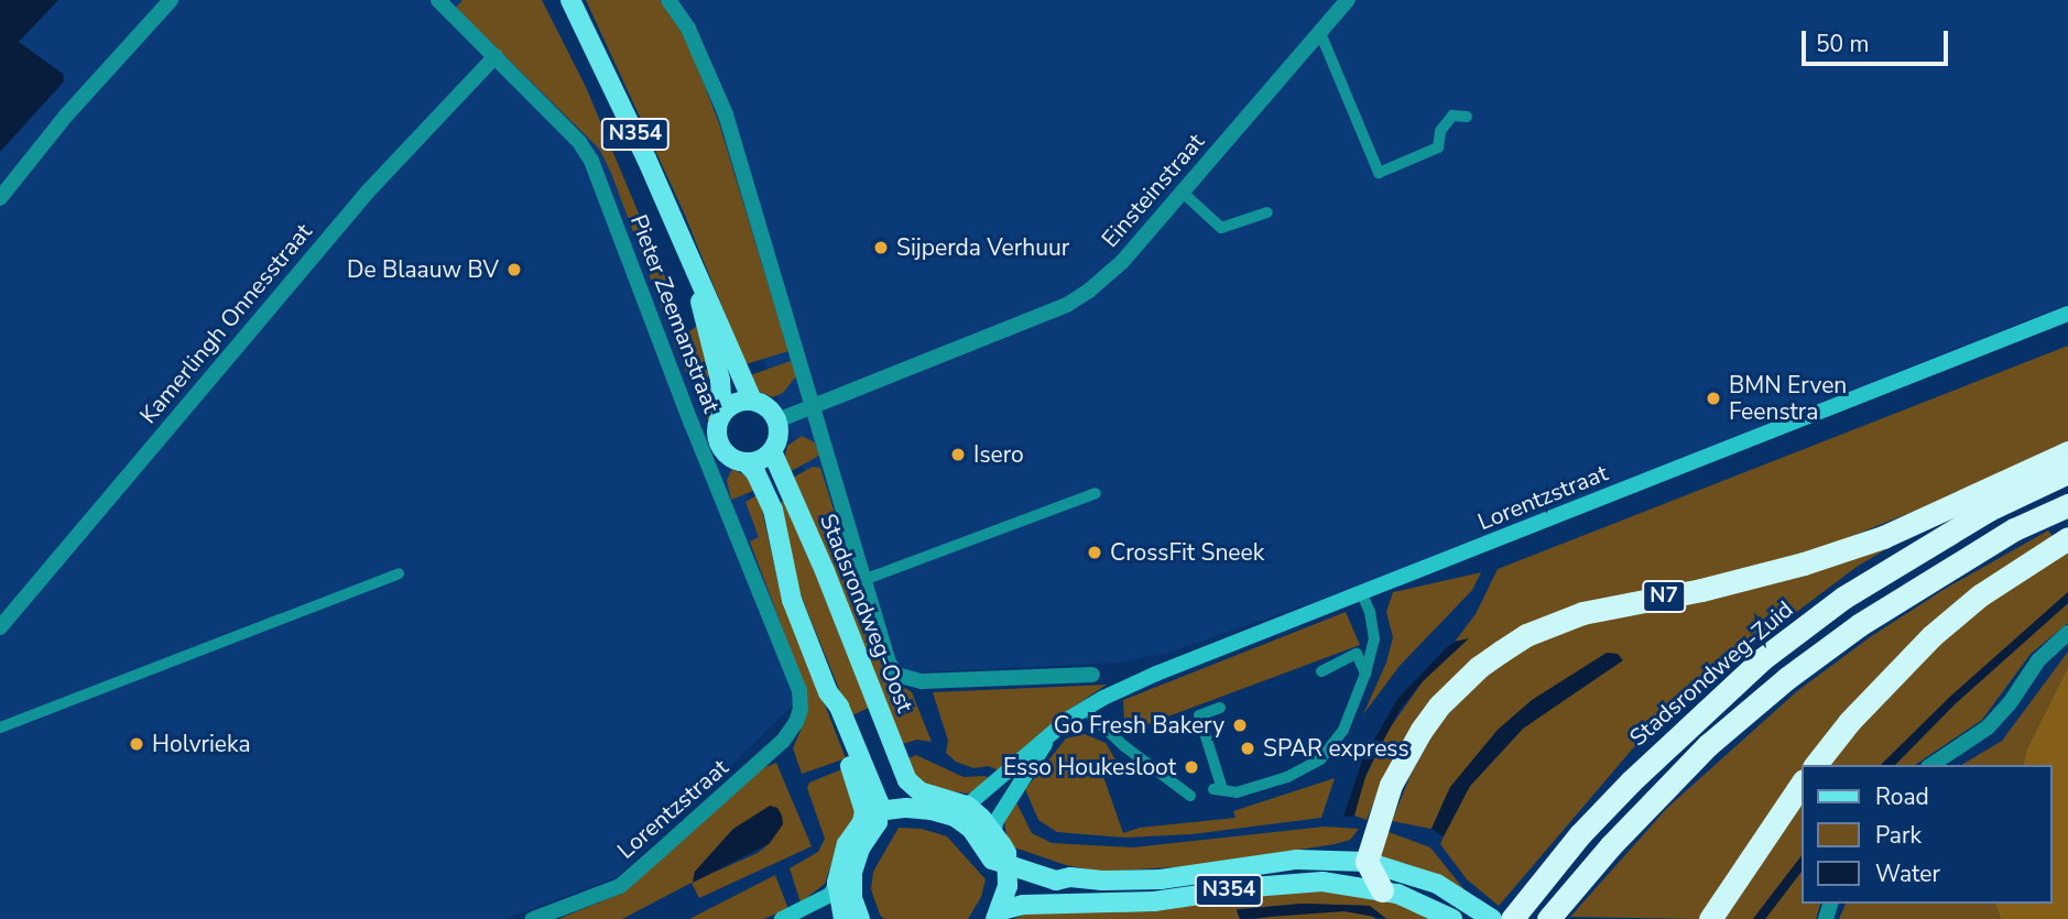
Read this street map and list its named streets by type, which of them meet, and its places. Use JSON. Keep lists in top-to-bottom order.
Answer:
{
  "streets": {
    "highway": ["N7", "Stadsrondweg-Zuid"],
    "main road": ["N354", "Stadsrondweg-Oost"],
    "street": [
      "Einsteinstraat",
      "Pieter Zeemanstraat",
      "Kamerlingh Onnesstraat",
      "Lorentzstraat"
    ]
  },
  "crossings": [
    ["N354", "Einsteinstraat"],
    ["N354", "Lorentzstraat"],
    ["N354", "N7"],
    ["N354", "Stadsrondweg-Oost"],
    ["Einsteinstraat", "Stadsrondweg-Oost"],
    ["Pieter Zeemanstraat", "Kamerlingh Onnesstraat"],
    ["Pieter Zeemanstraat", "Lorentzstraat"],
    ["Lorentzstraat", "Stadsrondweg-Oost"]
  ],
  "places": [
    "Sijperda Verhuur",
    "De Blaauw BV",
    "BMN Erven Feenstra",
    "Isero",
    "CrossFit Sneek",
    "Go Fresh Bakery",
    "Holvrieka",
    "SPAR express",
    "Esso Houkesloot"
  ],
  "legend": ["Road", "Park", "Water"],
  "scale_bar": "50 m"
}
